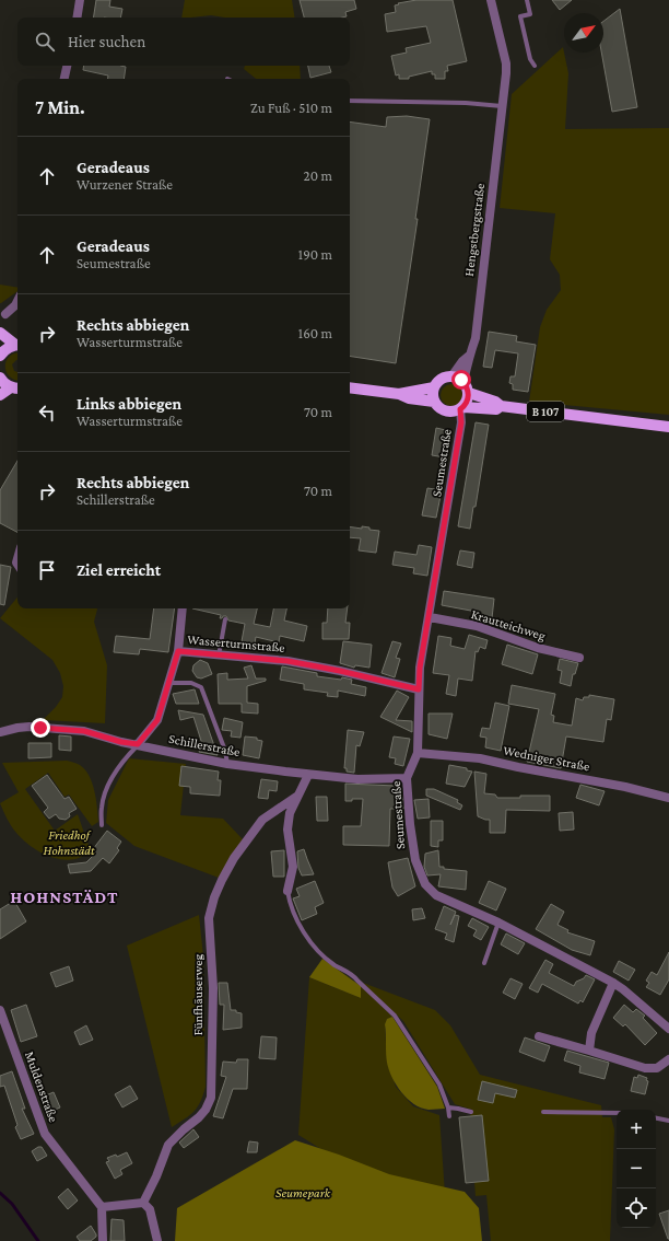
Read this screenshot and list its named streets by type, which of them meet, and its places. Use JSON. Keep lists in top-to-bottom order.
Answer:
{
  "streets": {
    "main road": ["B 107"],
    "street": [
      "Hengstbergstraße",
      "Seumestraße",
      "Krautteichweg",
      "Wasserturmstraße",
      "Schillerstraße",
      "Wedniger Straße",
      "Fünfhäuserweg",
      "Muldenstraße"
    ]
  },
  "crossings": [
    ["Hengstbergstraße", "B 107"],
    ["Hengstbergstraße", "Seumestraße"],
    ["B 107", "Seumestraße"],
    ["Seumestraße", "Krautteichweg"],
    ["Seumestraße", "Wasserturmstraße"],
    ["Seumestraße", "Schillerstraße"],
    ["Seumestraße", "Wedniger Straße"],
    ["Wasserturmstraße", "Schillerstraße"],
    ["Schillerstraße", "Fünfhäuserweg"]
  ],
  "districts": ["HOHNSTÄDT"],
  "parks": ["Friedhof Hohnstädt", "Seumepark"],
  "north": "top right",
  "page": {
    "search": "Hier suchen",
    "heading": ["7 Min.", "Zu Fuß · 510 m"],
    "list": [
      ["Geradeaus", "Wurzener Straße", "20 m"],
      ["Geradeaus", "Seumestraße", "190 m"],
      ["Rechts abbiegen", "Wasserturmstraße", "160 m"],
      ["Links abbiegen", "Wasserturmstraße", "70 m"],
      ["Rechts abbiegen", "Schillerstraße", "70 m"],
      "Ziel erreicht"
    ],
    "map_buttons": ["+", "−"]
  }
}
